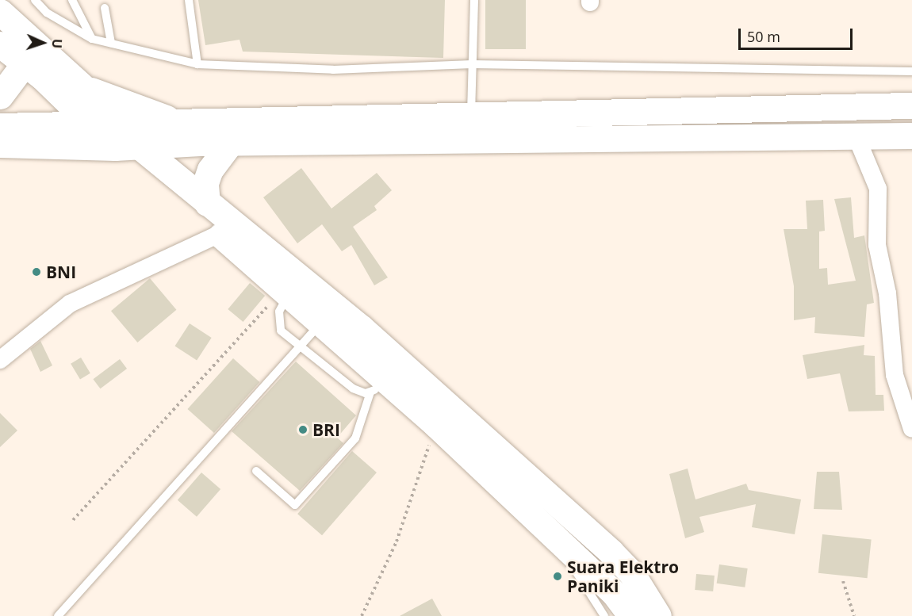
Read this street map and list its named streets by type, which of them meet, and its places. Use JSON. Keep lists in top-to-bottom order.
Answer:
{
  "places": ["BNI", "BRI", "Suara Elektro Paniki"],
  "scale_bar": "50 m",
  "north": "right"
}
